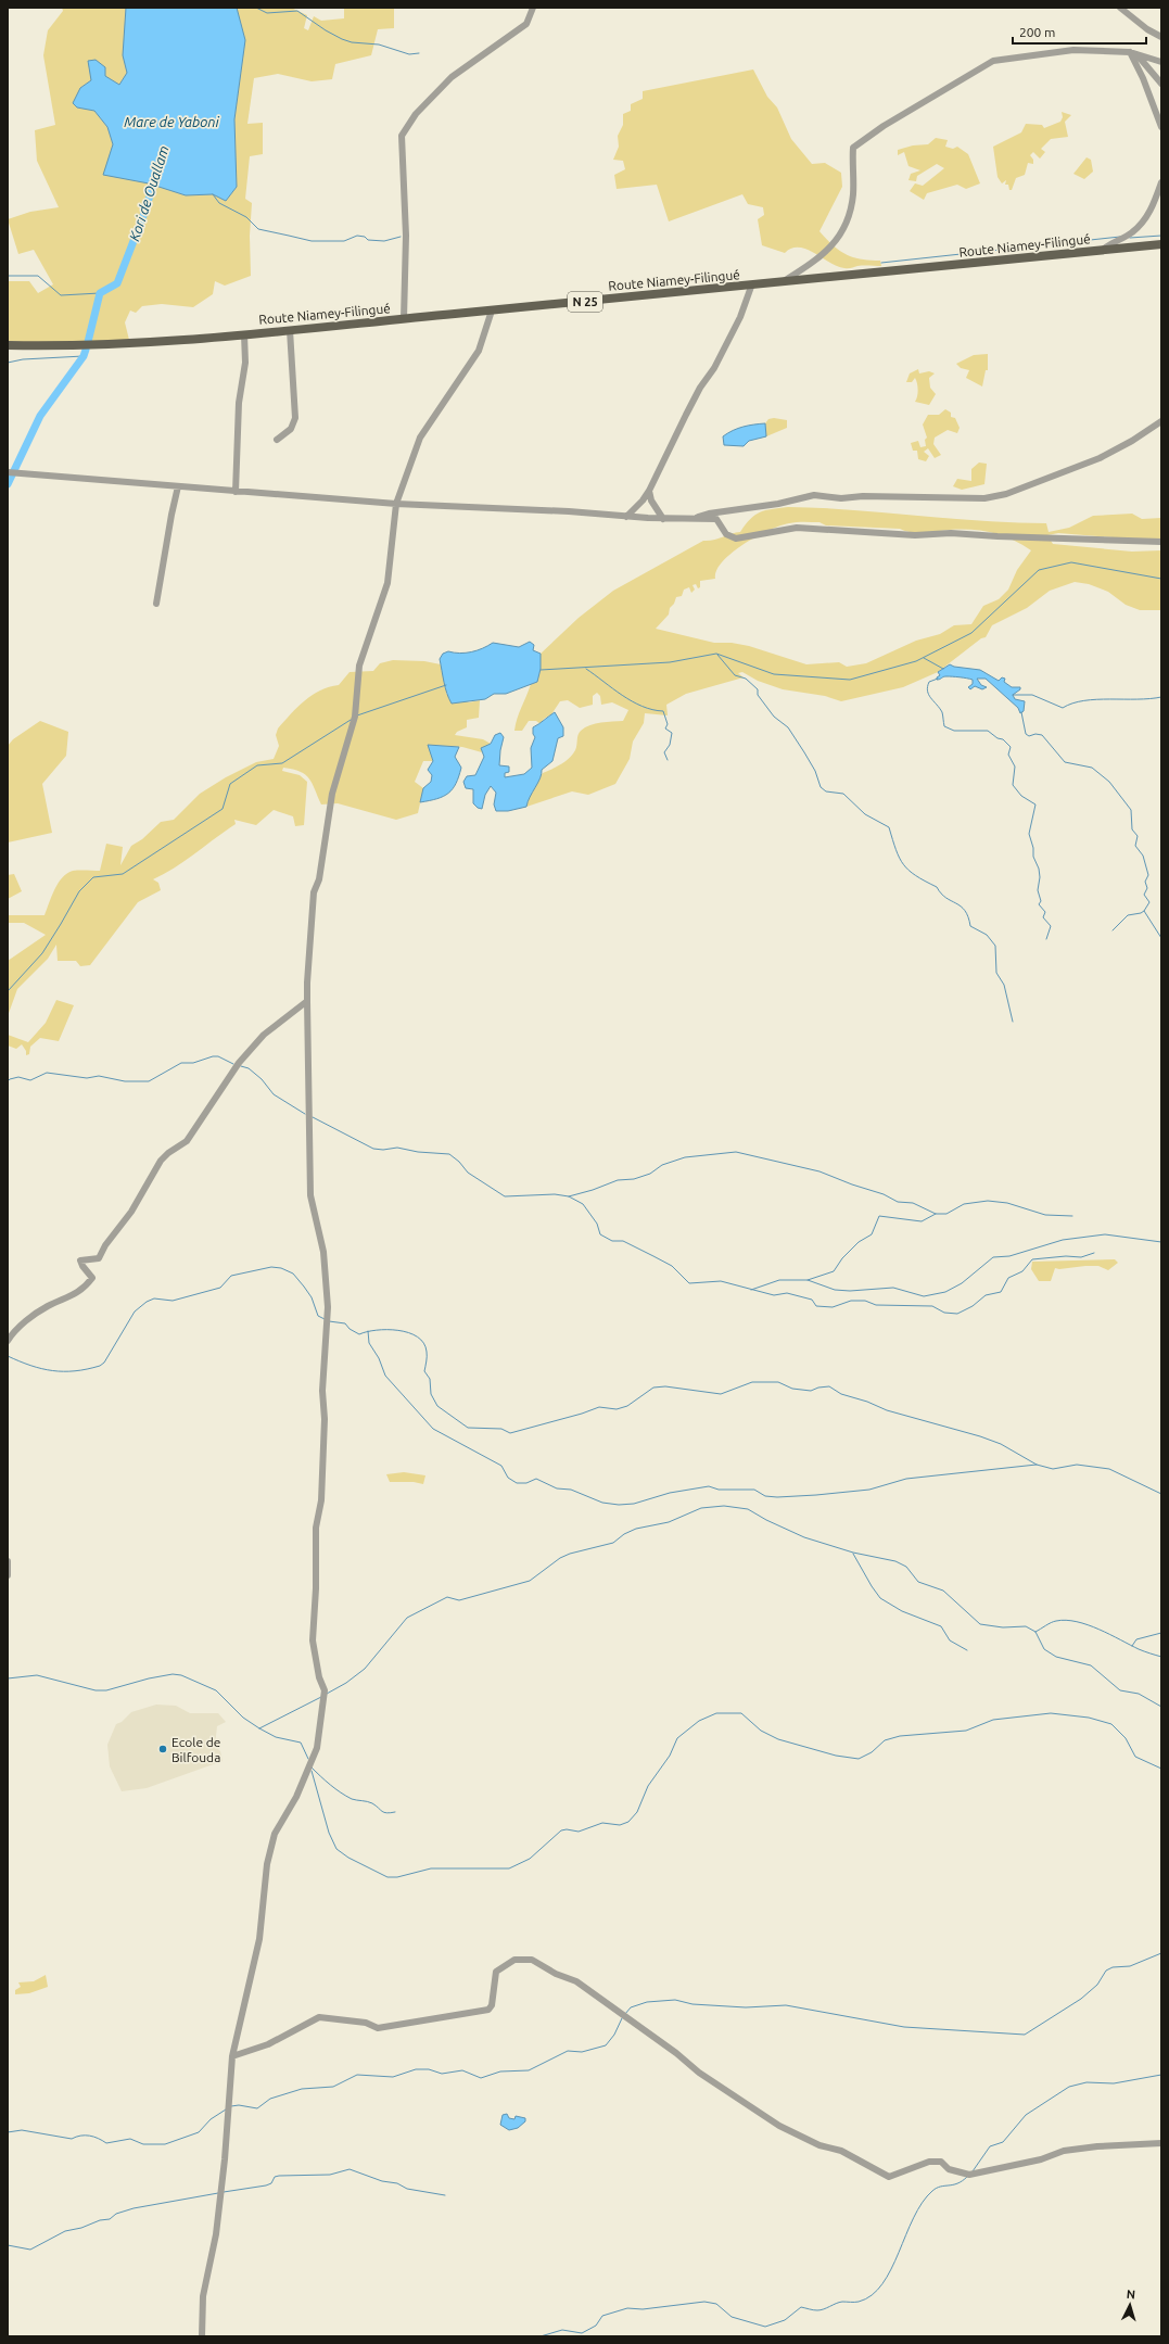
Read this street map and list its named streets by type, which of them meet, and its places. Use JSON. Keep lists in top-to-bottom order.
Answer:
{
  "streets": {
    "main road": ["Route Niamey-Filingué", "N 25"]
  },
  "water": ["Mare de Yaboni", "Kori de Ouallam"],
  "places": ["Ecole de Bilfouda"],
  "scale_bar": "200 m",
  "north": "top"
}
